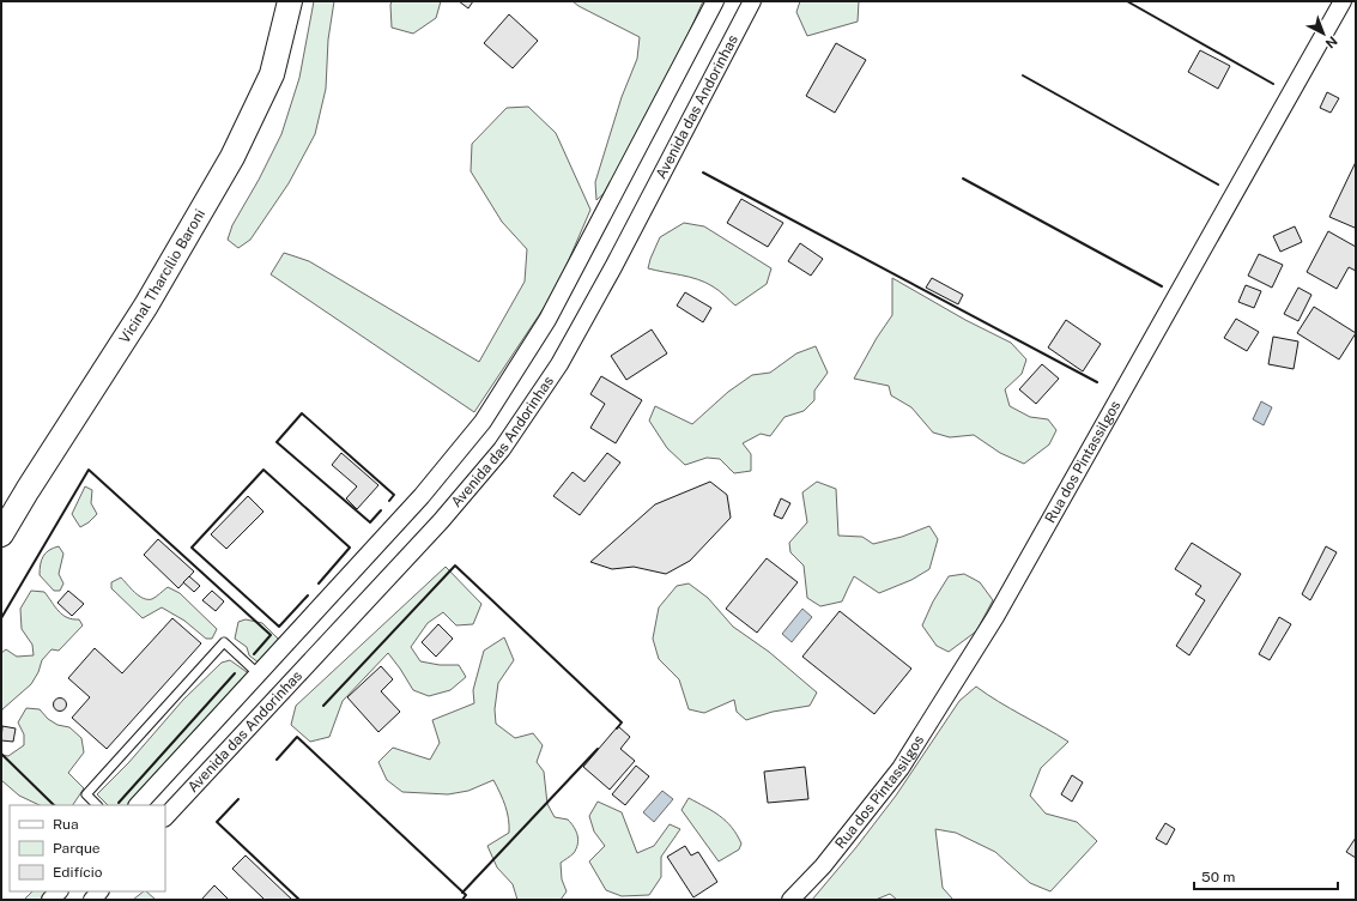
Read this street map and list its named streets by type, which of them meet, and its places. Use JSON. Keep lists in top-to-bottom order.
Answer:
{
  "streets": {
    "main road": ["Vicinal Tharcílio Baroni"],
    "street": ["Avenida das Andorinhas", "Rua dos Pintassilgos"]
  },
  "legend": ["Rua", "Parque", "Edifício"],
  "scale_bar": "50 m",
  "north": "bottom right"
}
